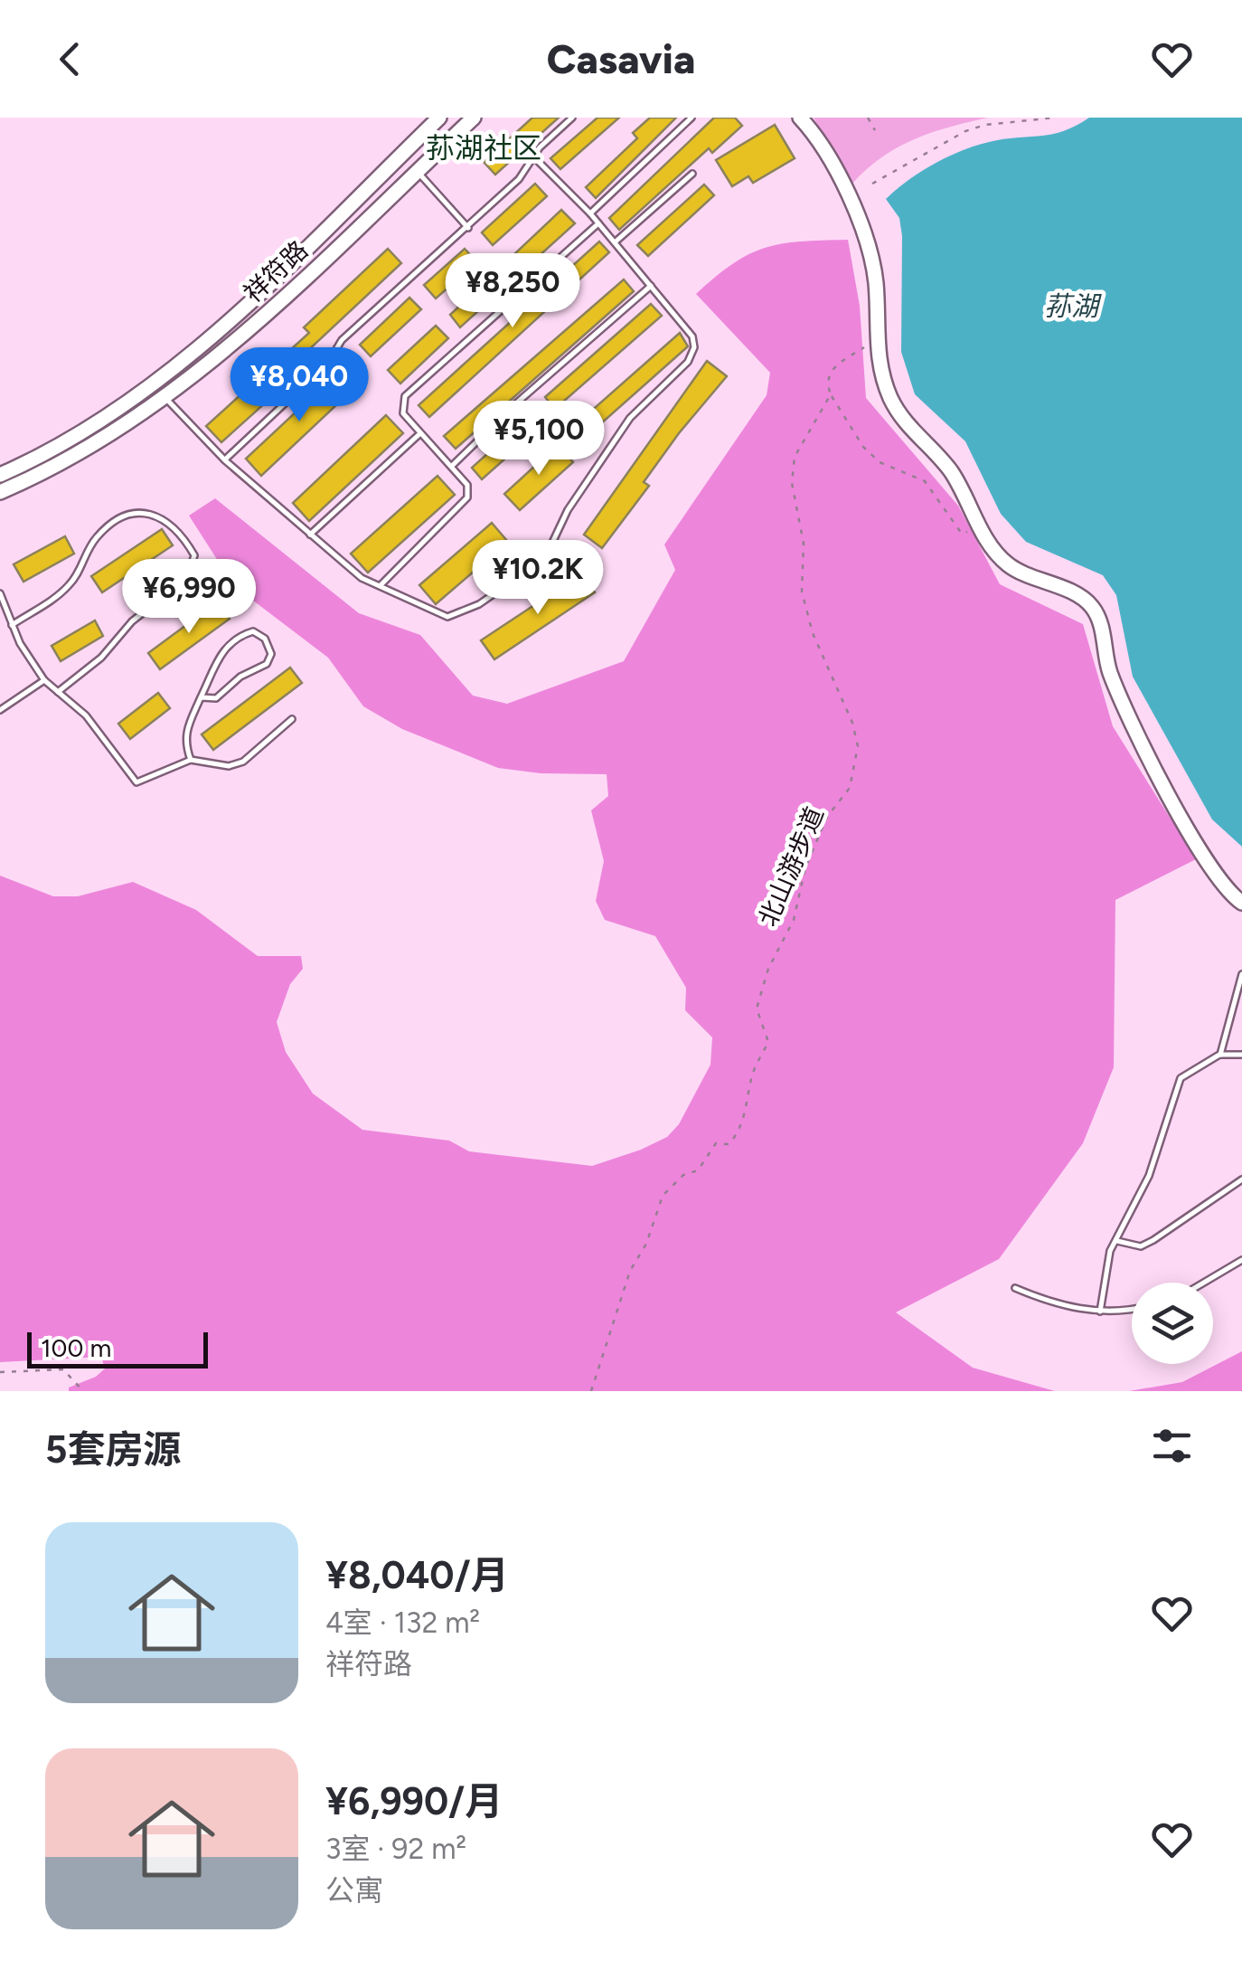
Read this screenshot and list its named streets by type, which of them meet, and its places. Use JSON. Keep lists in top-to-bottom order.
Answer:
{
  "streets": {
    "main road": ["祥符路"],
    "path": ["北山游步道"]
  },
  "districts": ["荪湖社区"],
  "water": ["荪湖"],
  "scale_bar": "100 m",
  "page": {
    "header": "Casavia",
    "price": [
      "¥8,250",
      "¥8,040",
      "¥5,100",
      "¥10.2K",
      "¥6,990"
    ],
    "scale": "100 m",
    "heading": "5套房源",
    "list": [
      {
        "name": "¥8,040/月",
        "note": "4室 · 132 m² · 祥符路"
      },
      {
        "name": "¥6,990/月",
        "note": "3室 · 92 m² · 公寓"
      }
    ]
  }
}
